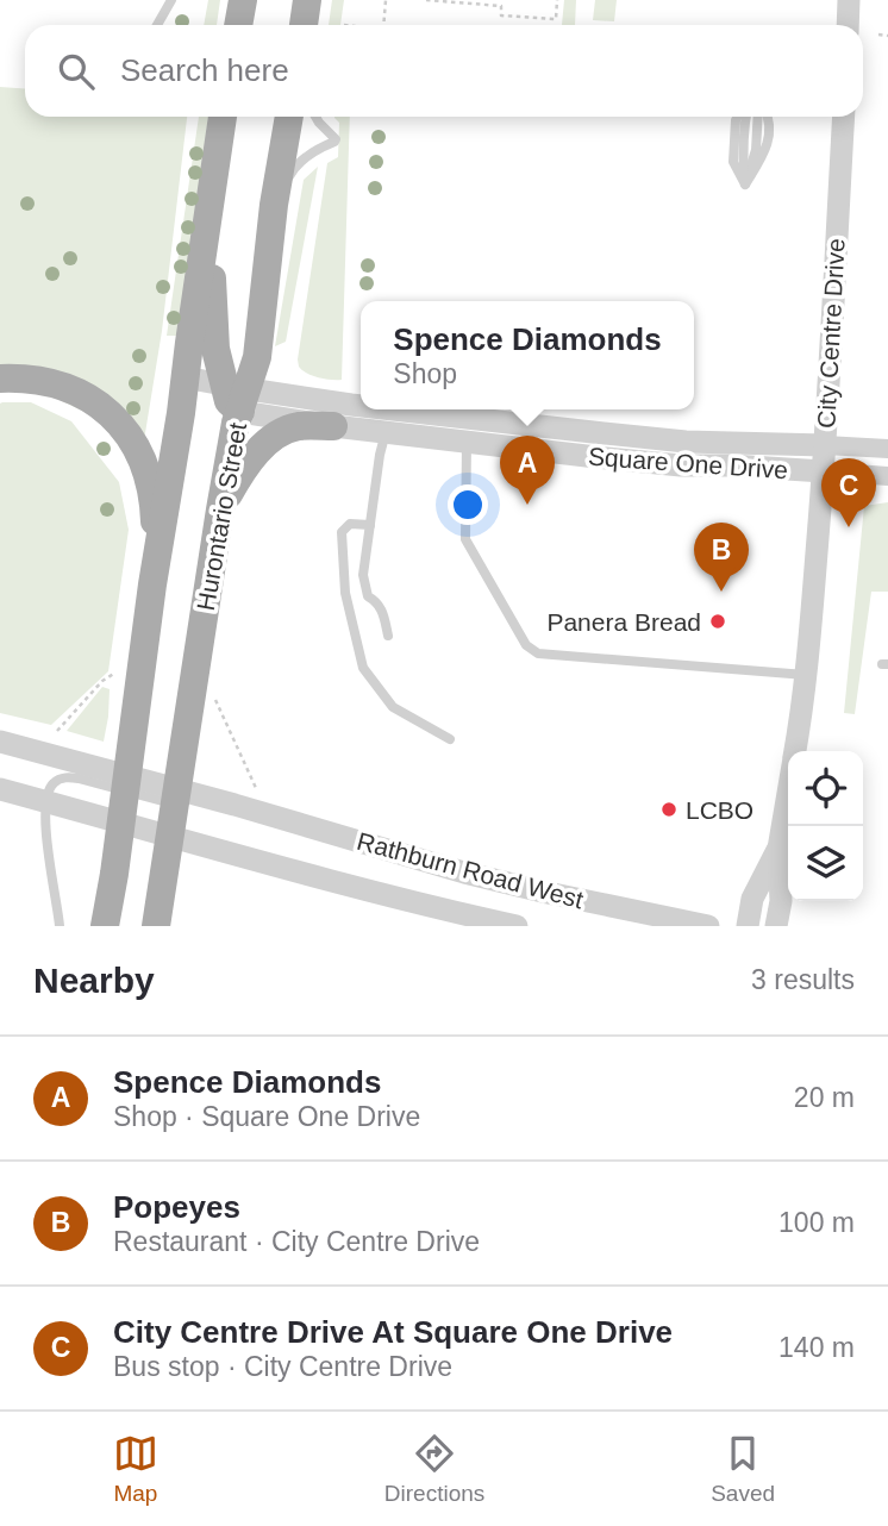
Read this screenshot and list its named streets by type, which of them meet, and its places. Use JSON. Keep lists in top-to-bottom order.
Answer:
{
  "streets": {
    "main road": ["Hurontario Street"],
    "street": ["City Centre Drive", "Square One Drive", "Rathburn Road West"]
  },
  "crossings": [
    ["City Centre Drive", "Square One Drive"],
    ["Square One Drive", "Hurontario Street"]
  ],
  "places": ["Panera Bread", "LCBO"],
  "page": {
    "search": "Search here",
    "popup": ["Spence Diamonds", "Shop"],
    "pins": ["A", "C", "B"],
    "heading": ["Nearby", "3 results"],
    "list": [
      {
        "mark": "A",
        "name": "Spence Diamonds",
        "note": "Shop · Square One Drive",
        "value": "20 m"
      },
      {
        "mark": "B",
        "name": "Popeyes",
        "note": "Restaurant · City Centre Drive",
        "value": "100 m"
      },
      {
        "mark": "C",
        "name": "City Centre Drive At Square One Drive",
        "note": "Bus stop · City Centre Drive",
        "value": "140 m"
      }
    ],
    "nav": ["Map", "Directions", "Saved"]
  }
}
